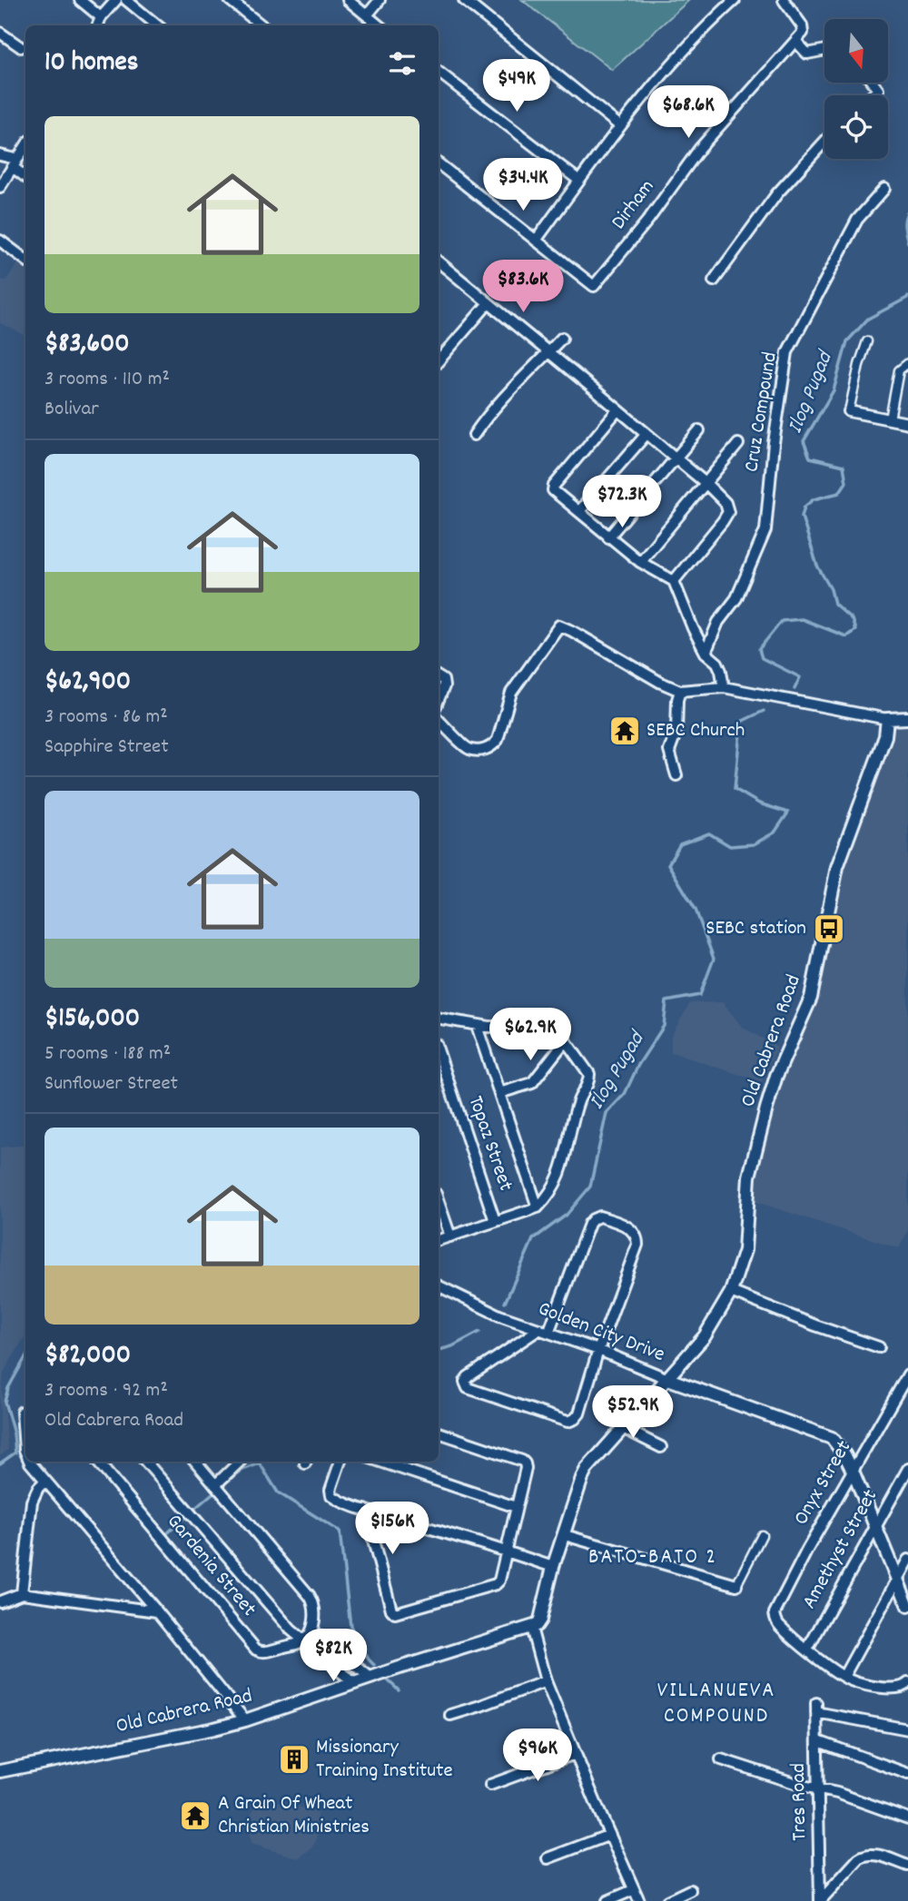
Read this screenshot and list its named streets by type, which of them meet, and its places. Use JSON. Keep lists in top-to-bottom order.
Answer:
{
  "streets": {
    "street": [
      "Dirham",
      "Cruz Compound",
      "Old Cabrera Road",
      "Topaz Street",
      "Golden City Drive",
      "Onyx Street",
      "Amethyst Street",
      "Gardenia Street",
      "Tres Road"
    ]
  },
  "crossings": [
    ["Old Cabrera Road", "Golden City Drive"],
    ["Golden City Drive", "Onyx Street"],
    ["Golden City Drive", "Amethyst Street"],
    ["Onyx Street", "Amethyst Street"]
  ],
  "districts": ["BATO-BATO 2", "VILLANUEVA COMPOUND"],
  "water": ["Ilog Pugad"],
  "places": {
    "temple": ["SEBC Church", "A Grain Of Wheat Christian Ministries"],
    "bus stop": ["SEBC station"],
    "building": ["Missionary Training Institute"]
  },
  "north": "bottom",
  "page": {
    "heading": "10 homes",
    "price": [
      "$49K",
      "$68.6K",
      "$34.4K",
      "$83.6K",
      "$72.3K",
      "$62.9K",
      "$52.9K",
      "$156K",
      "$82K",
      "$96K"
    ],
    "list": [
      {
        "name": "$83,600",
        "note": "3 rooms · 110 m² · Bolivar"
      },
      {
        "name": "$62,900",
        "note": "3 rooms · 86 m² · Sapphire Street"
      },
      {
        "name": "$156,000",
        "note": "5 rooms · 188 m² · Sunflower Street"
      },
      {
        "name": "$82,000",
        "note": "3 rooms · 92 m² · Old Cabrera Road"
      }
    ]
  }
}
